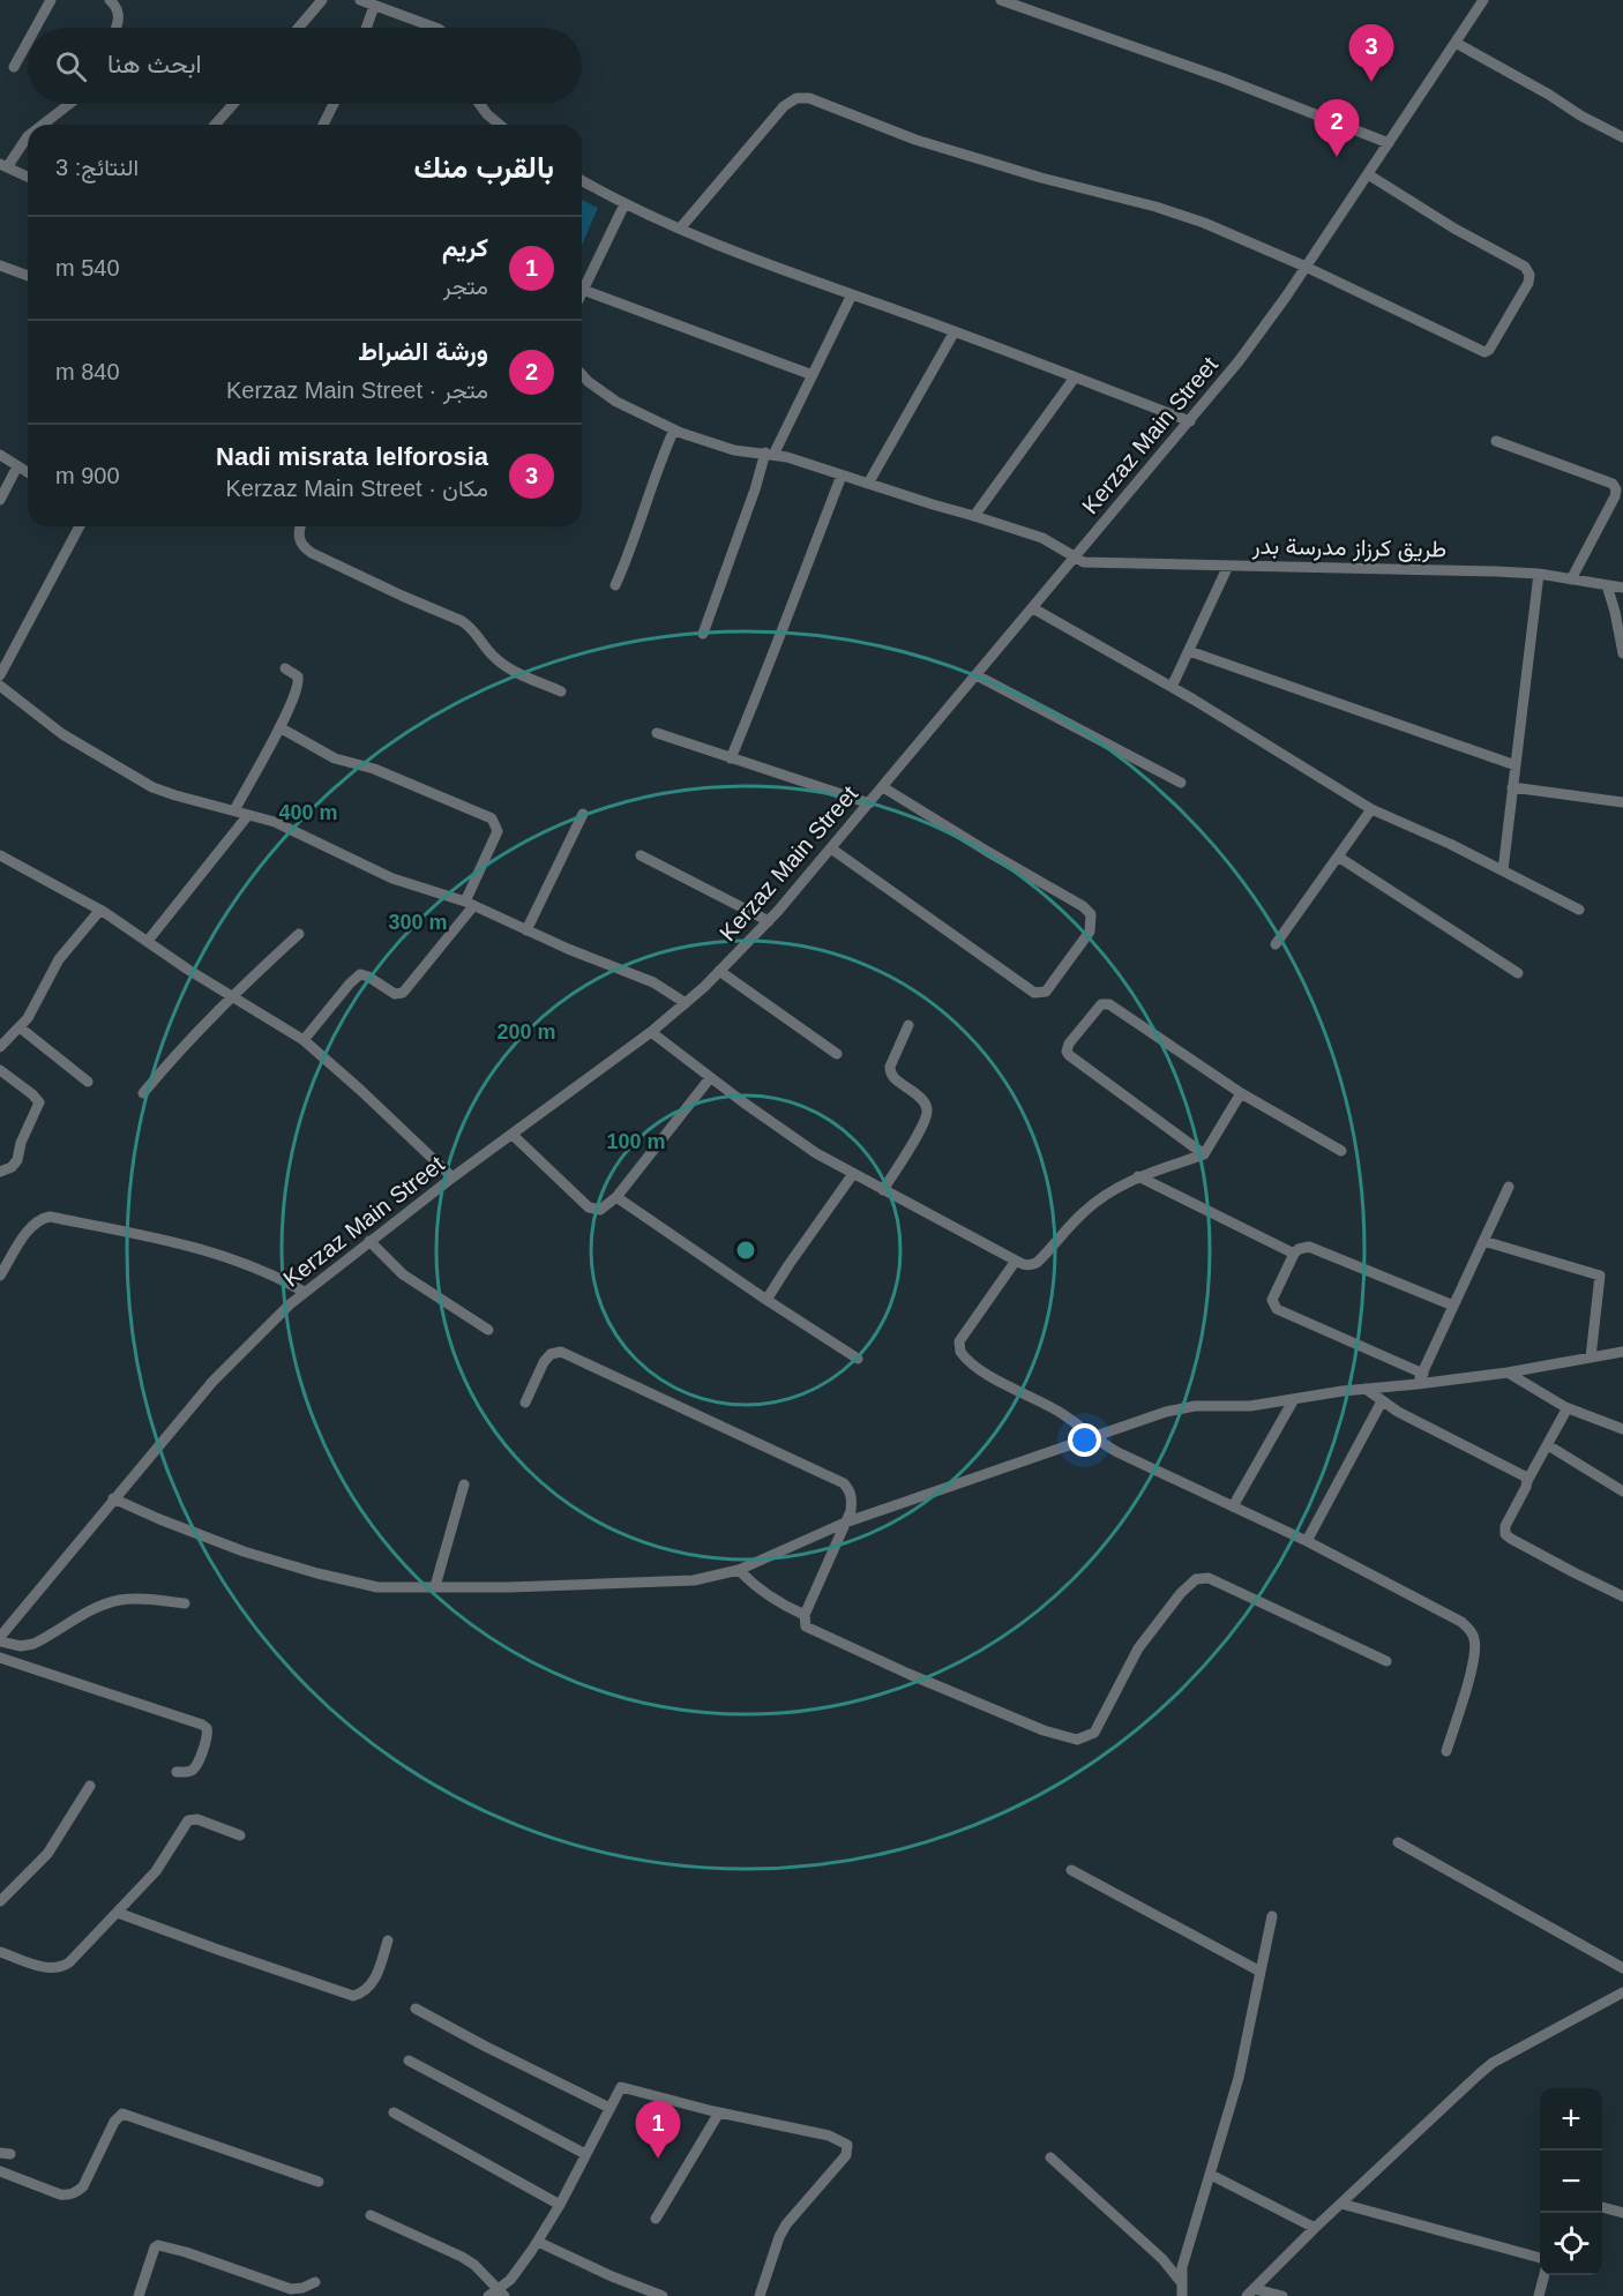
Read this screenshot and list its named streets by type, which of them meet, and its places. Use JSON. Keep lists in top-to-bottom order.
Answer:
{
  "streets": {
    "street": ["Kerzaz Main Street", "طريق كرزاز مدرسة بدر"]
  },
  "crossings": [
    ["Kerzaz Main Street", "طريق كرزاز مدرسة بدر"]
  ],
  "page": {
    "pins": ["3", "2", "1"],
    "search": "ابحث هنا",
    "heading": ["بالقرب منك", "النتائج: 3"],
    "list": [
      {
        "mark": "1",
        "name": "كريم",
        "note": "متجر",
        "value": "540 m"
      },
      {
        "mark": "2",
        "name": "ورشة الضراط",
        "note": "متجر · Kerzaz Main Street",
        "value": "840 m"
      },
      {
        "mark": "3",
        "name": "Nadi misrata lelforosia",
        "note": "مكان · Kerzaz Main Street",
        "value": "900 m"
      }
    ],
    "map_buttons": ["+", "−"]
  },
  "rings": [
    "400 m",
    "300 m",
    "200 m",
    "100 m"
  ]
}
